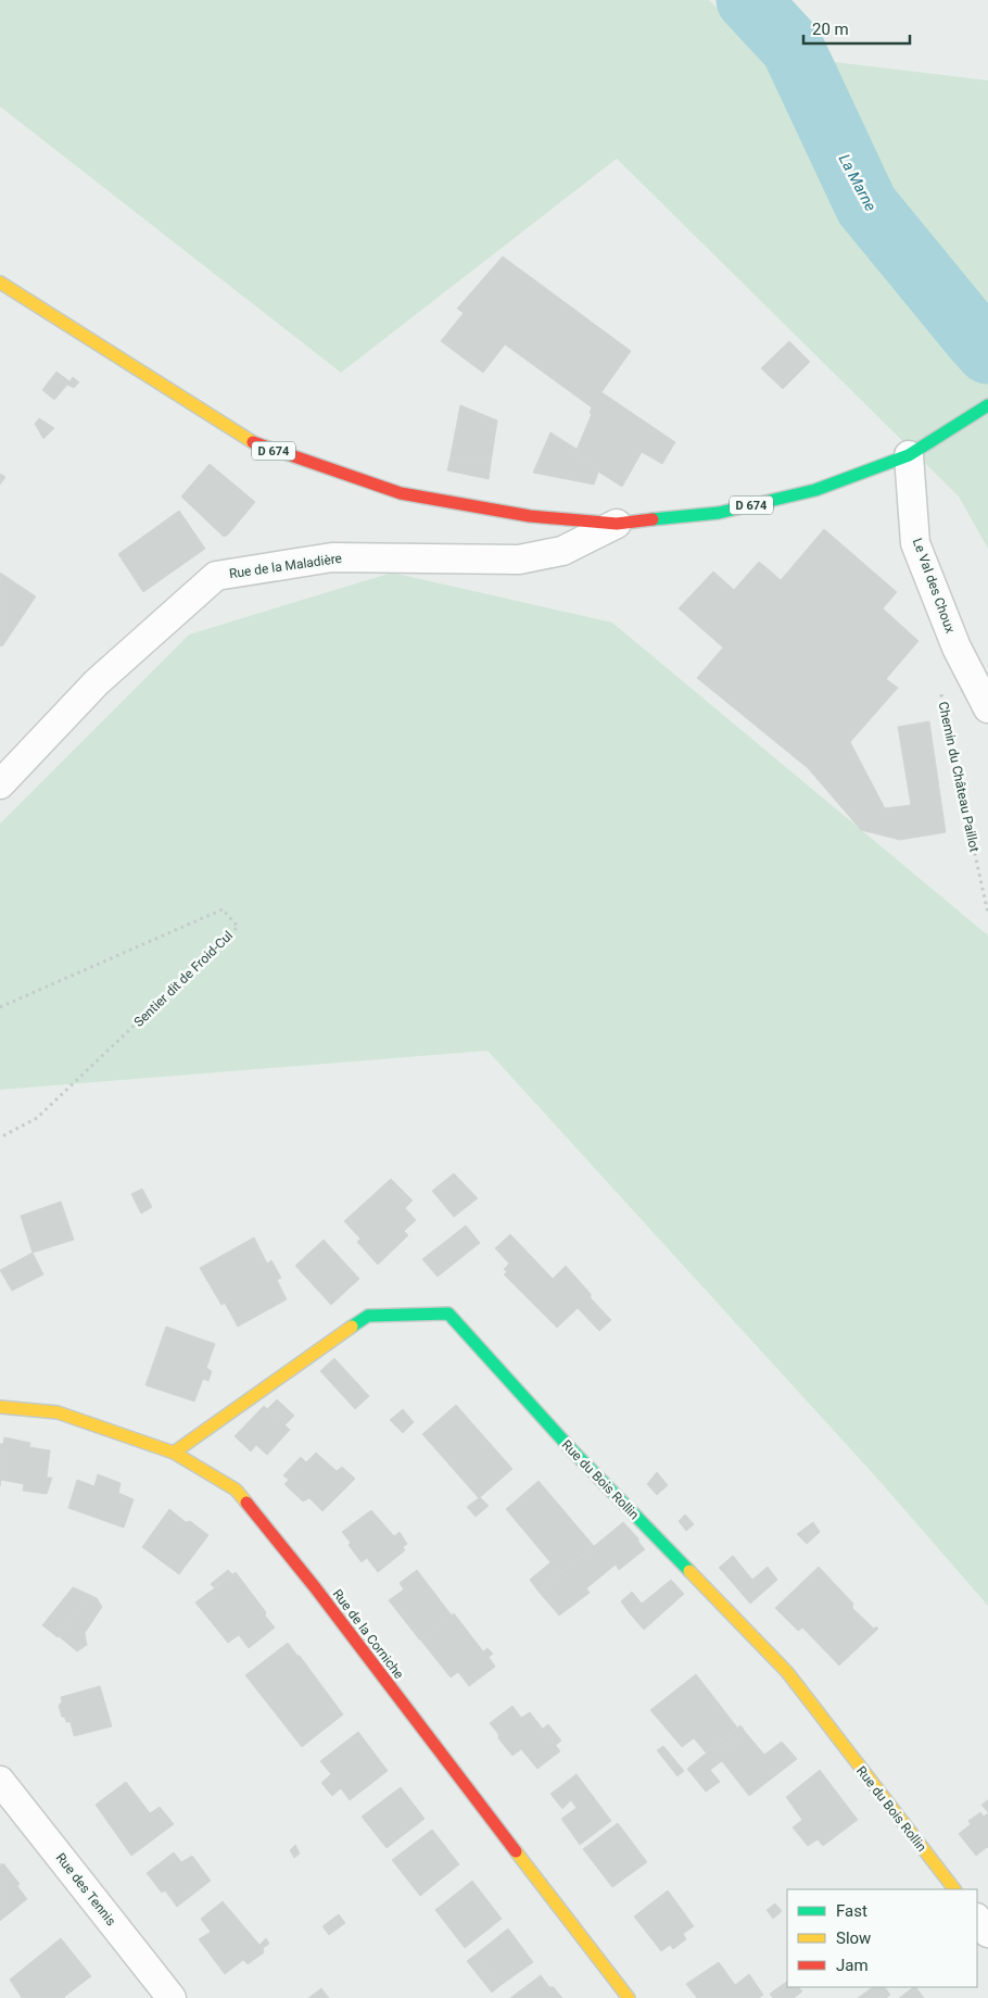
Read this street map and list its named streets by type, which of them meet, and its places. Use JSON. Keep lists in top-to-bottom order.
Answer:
{
  "streets": {
    "street": [
      "D 674",
      "Rue de la Maladière",
      "Le Val des Choux",
      "Rue du Bois Rollin",
      "Rue de la Corniche",
      "Rue des Tennis"
    ],
    "path": ["Chemin du Château Paillot", "Sentier dit de Froid-Cul"]
  },
  "crossings": [
    ["D 674", "Rue de la Maladière"],
    ["D 674", "Le Val des Choux"],
    ["Rue du Bois Rollin", "Rue de la Corniche"]
  ],
  "water": ["La Marne"],
  "legend": ["Fast", "Slow", "Jam"],
  "scale_bar": "20 m"
}
